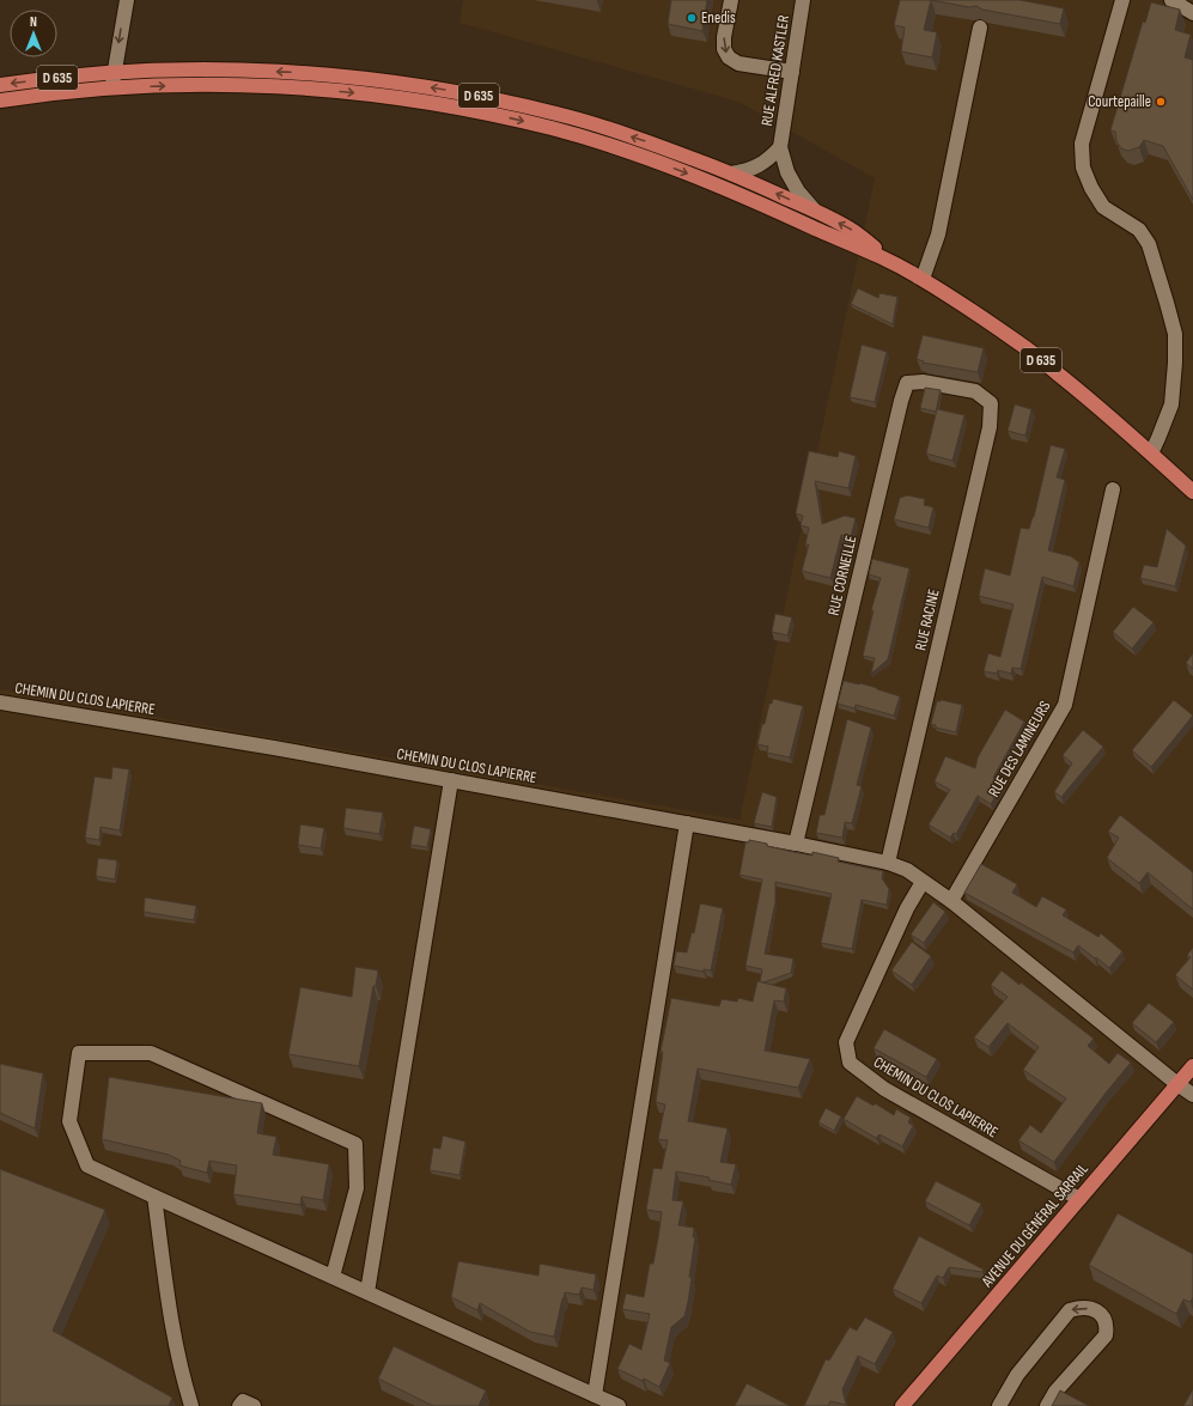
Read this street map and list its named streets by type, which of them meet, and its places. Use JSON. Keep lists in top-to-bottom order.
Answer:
{
  "streets": {
    "main road": ["D 635", "AVENUE DU GÉNÉRAL SARRAIL"],
    "street": [
      "RUE ALFRED KASTLER",
      "RUE CORNEILLE",
      "RUE RACINE",
      "CHEMIN DU CLOS LAPIERRE",
      "RUE DES LAMINEURS"
    ]
  },
  "crossings": [
    ["RUE ALFRED KASTLER", "D 635"],
    ["RUE CORNEILLE", "RUE RACINE"],
    ["RUE CORNEILLE", "CHEMIN DU CLOS LAPIERRE"],
    ["RUE RACINE", "CHEMIN DU CLOS LAPIERRE"],
    ["CHEMIN DU CLOS LAPIERRE", "RUE DES LAMINEURS"],
    ["CHEMIN DU CLOS LAPIERRE", "AVENUE DU GÉNÉRAL SARRAIL"]
  ],
  "places": ["Enedis", "Courtepaille"],
  "north": "top"
}
